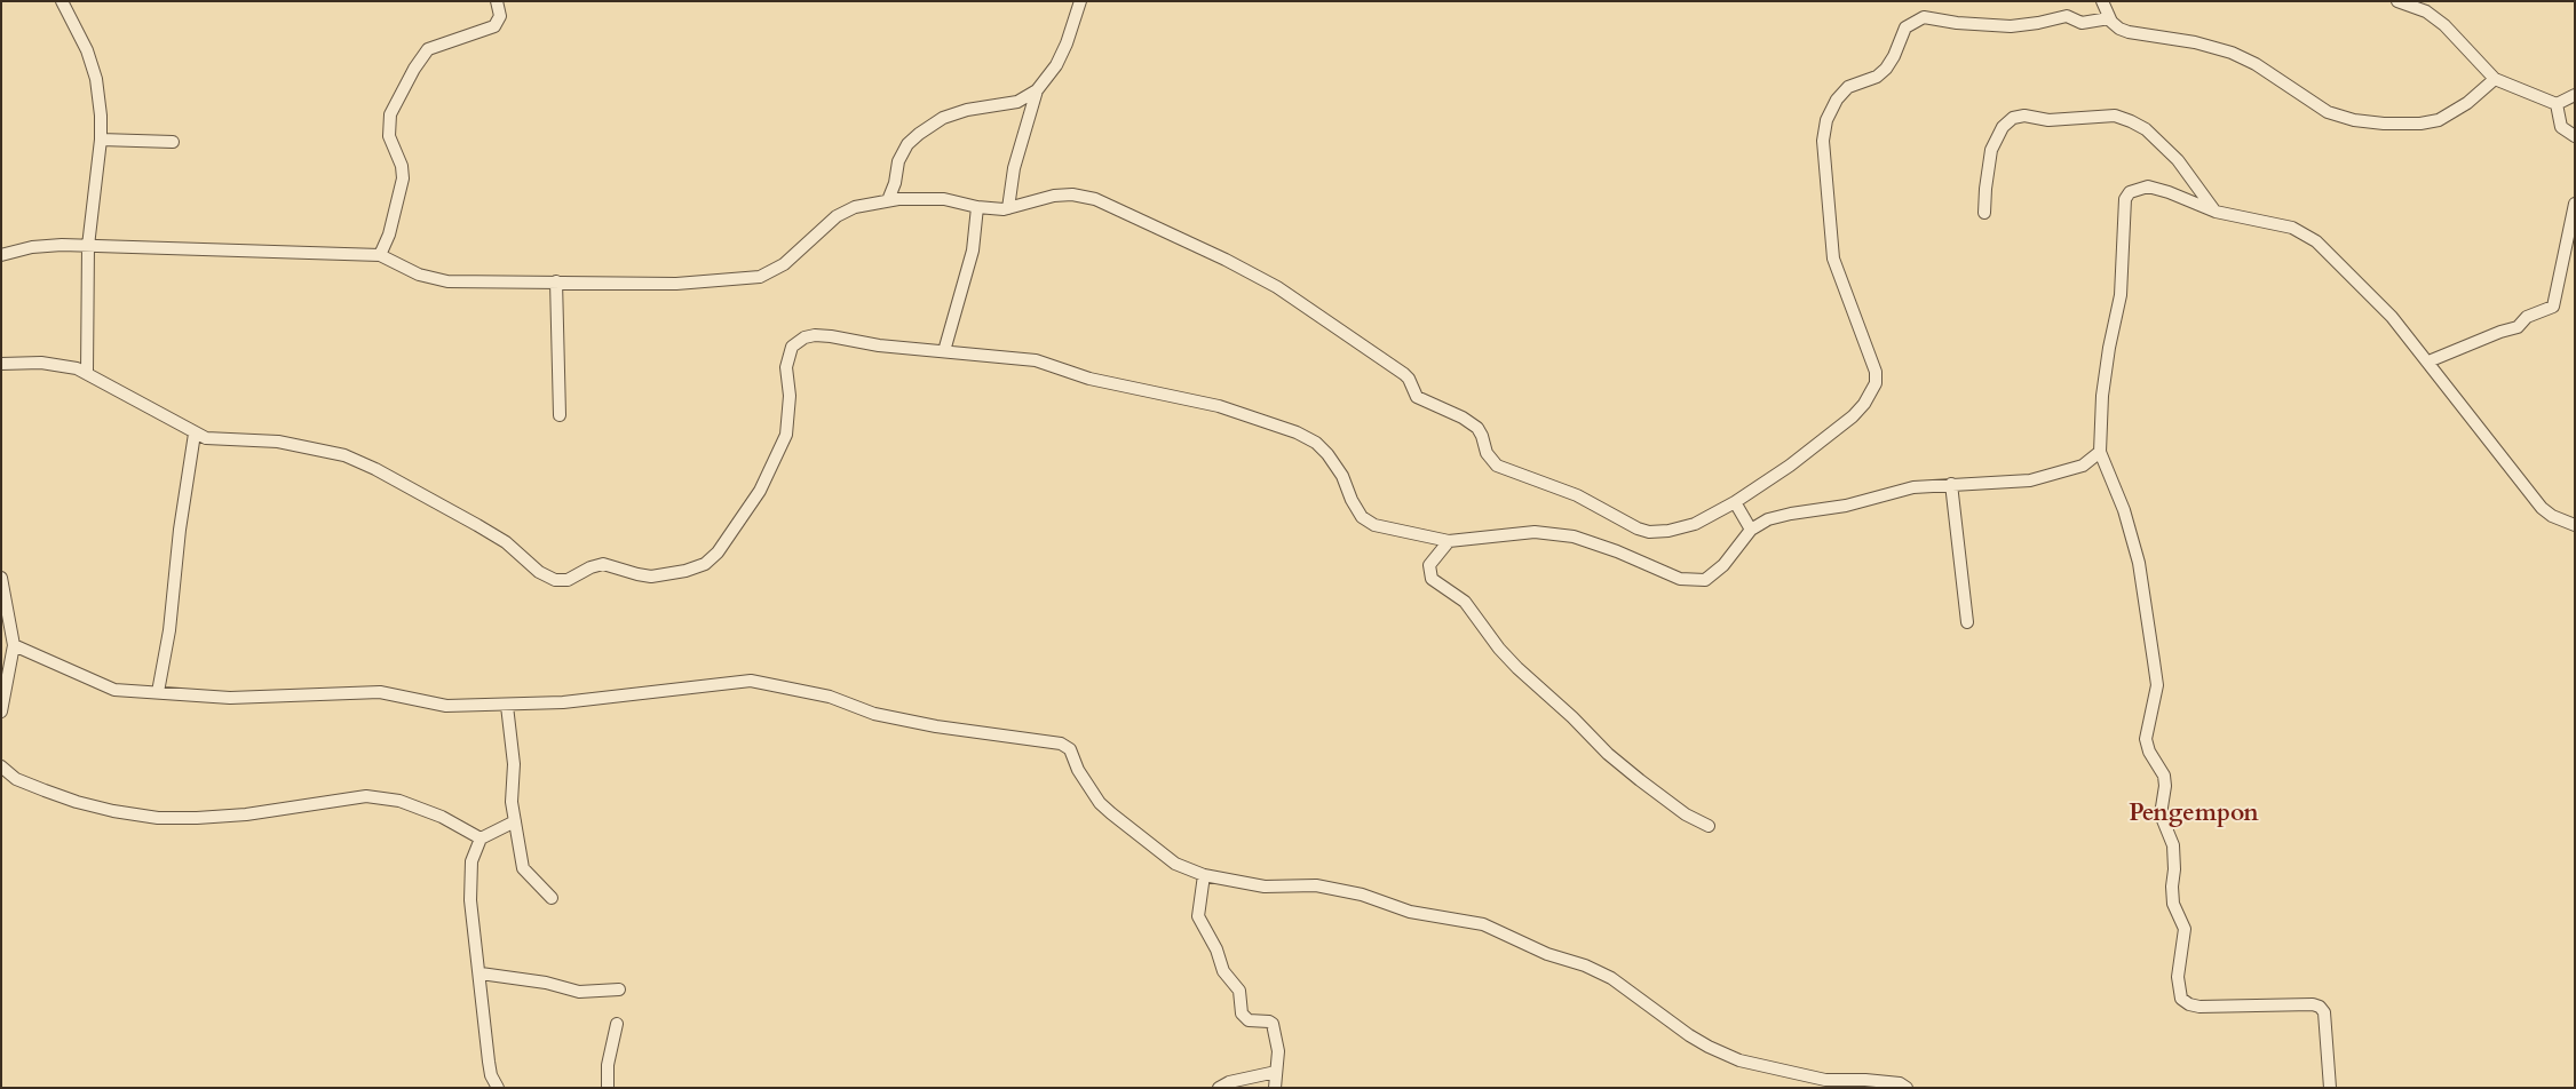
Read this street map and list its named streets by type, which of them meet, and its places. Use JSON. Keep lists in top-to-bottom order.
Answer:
{
  "districts": ["Pengempon"]
}
